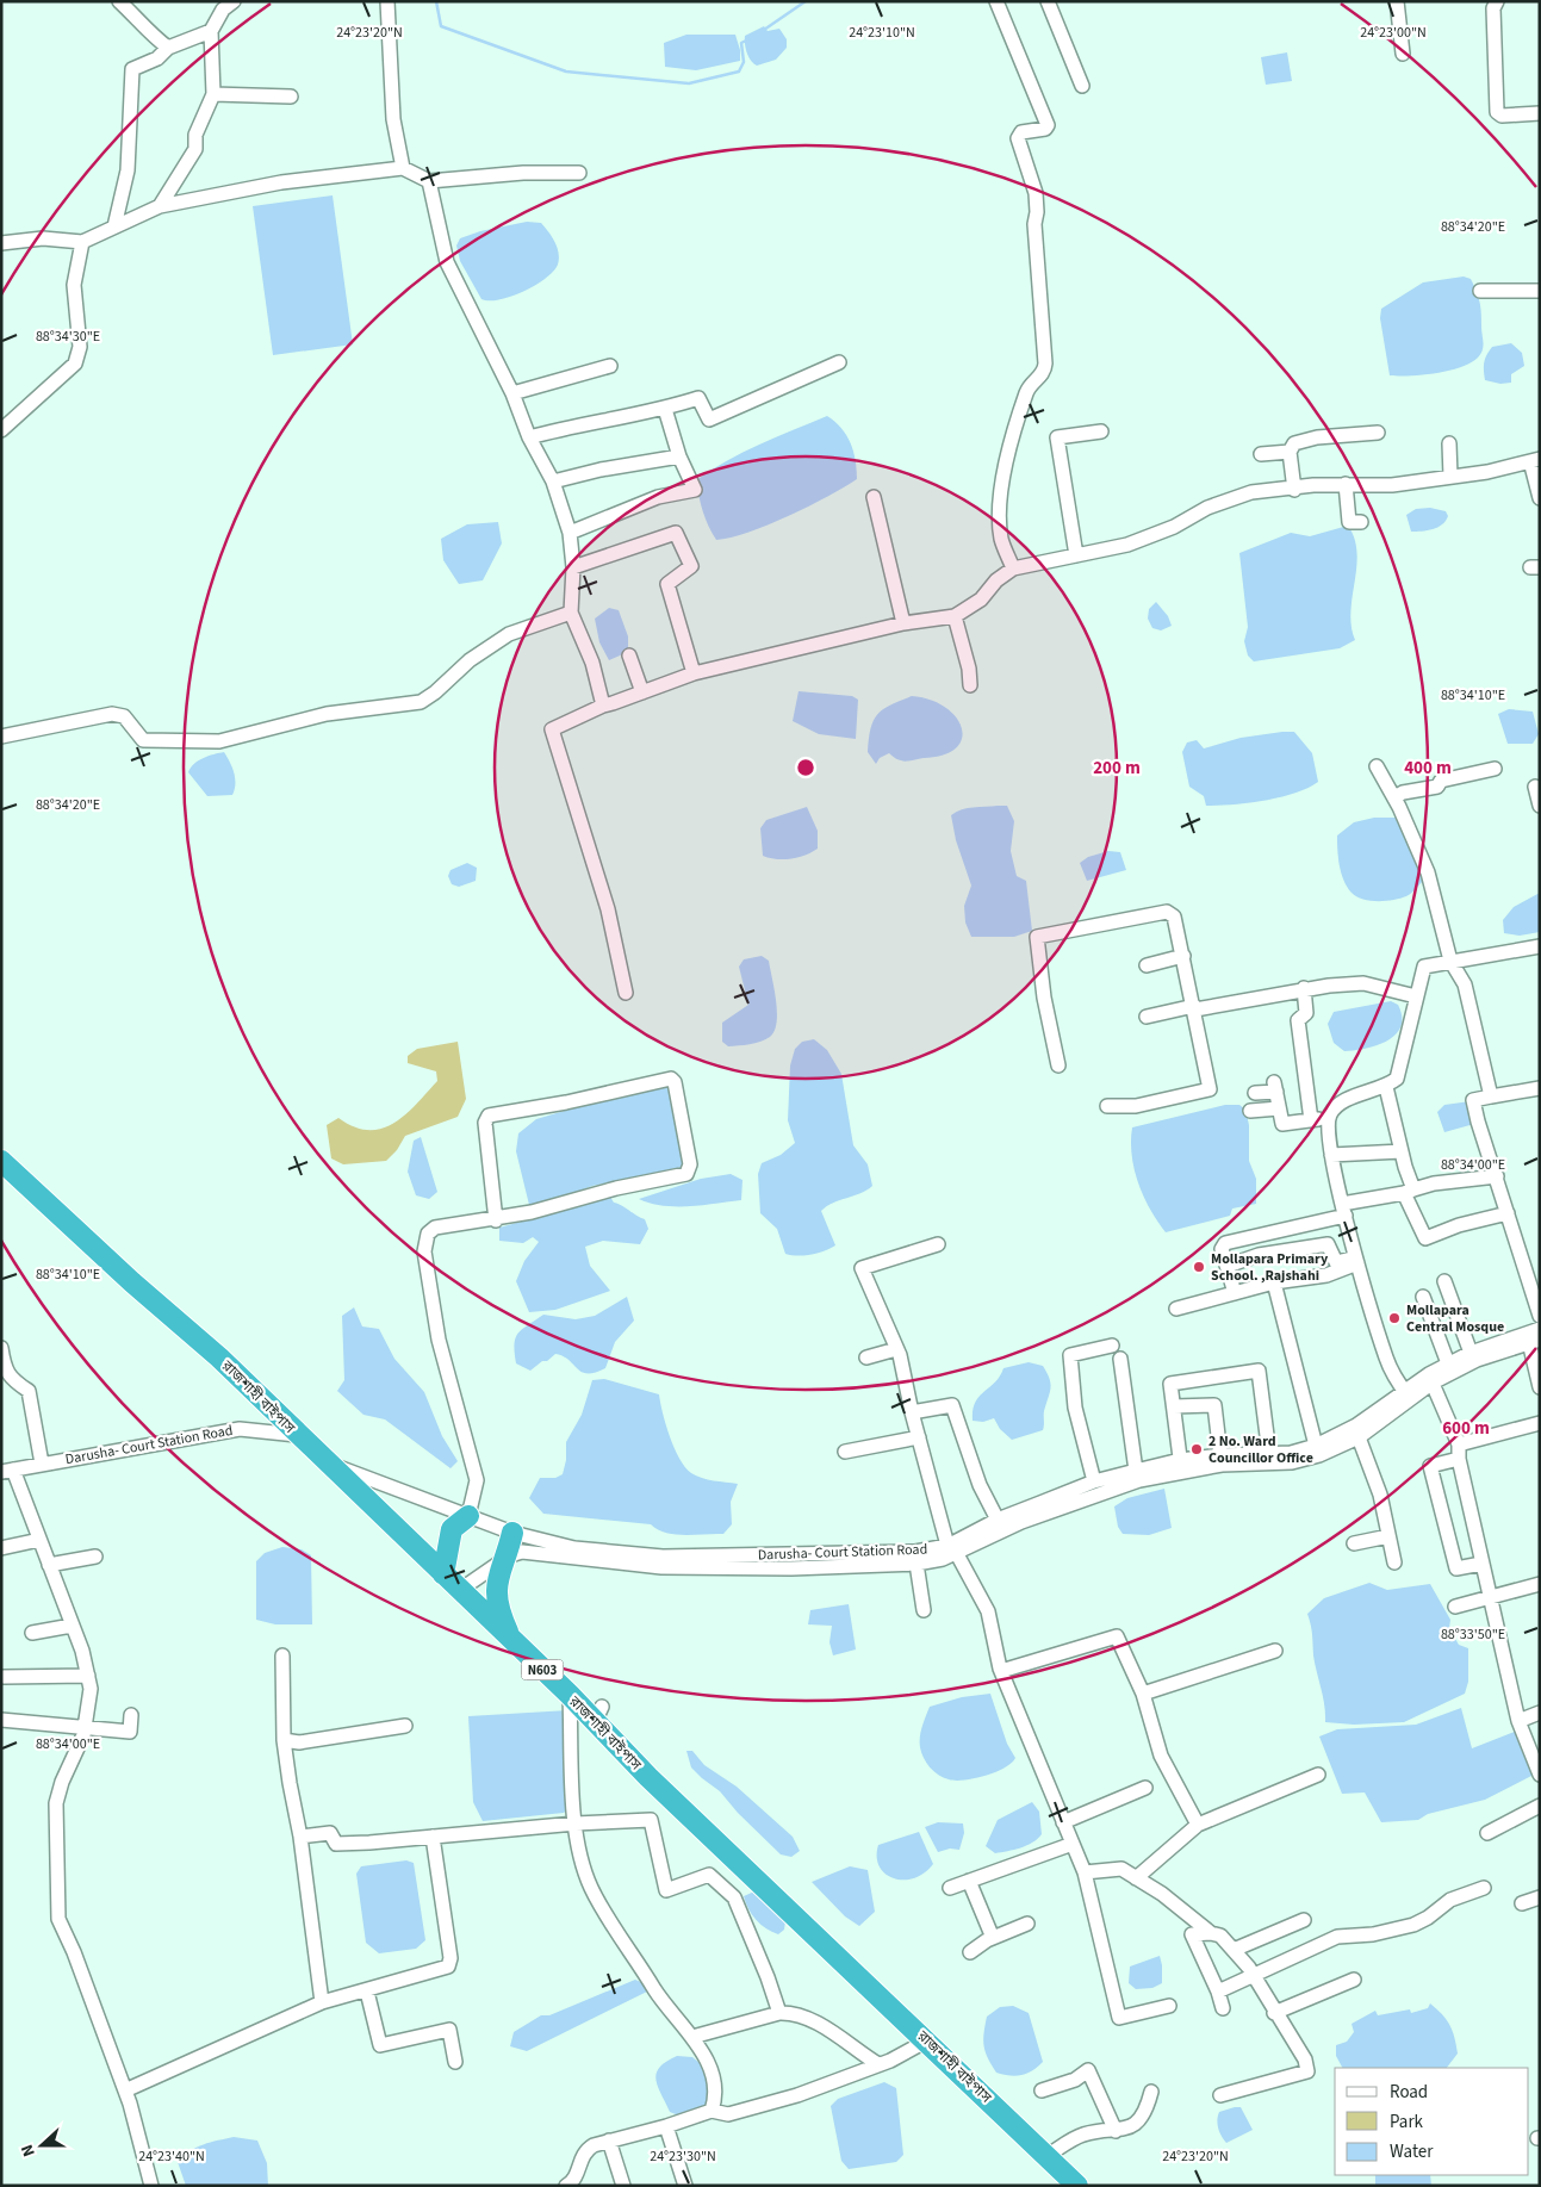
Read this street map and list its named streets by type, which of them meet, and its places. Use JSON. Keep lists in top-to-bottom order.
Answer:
{
  "streets": {
    "highway": ["রাজশাহী বাইপাস", "N603"],
    "street": ["Darusha- Court Station Road"]
  },
  "crossings": [
    ["রাজশাহী বাইপাস", "Darusha- Court Station Road"]
  ],
  "places": ["Mollapara Primary School. ,Rajshahi", "Mollapara Central Mosque", "2 No. Ward Councillor Office"],
  "legend": ["Road", "Park", "Water"],
  "north": "left",
  "coordinates": [
    "24°23'20\"N",
    "24°23'10\"N",
    "24°23'00\"N",
    "88°34'20\"E",
    "88°34'30\"E",
    "88°34'10\"E",
    "88°34'00\"E",
    "88°33'50\"E",
    "24°23'40\"N",
    "24°23'30\"N"
  ],
  "rings": ["200 m", "400 m", "600 m"]
}
